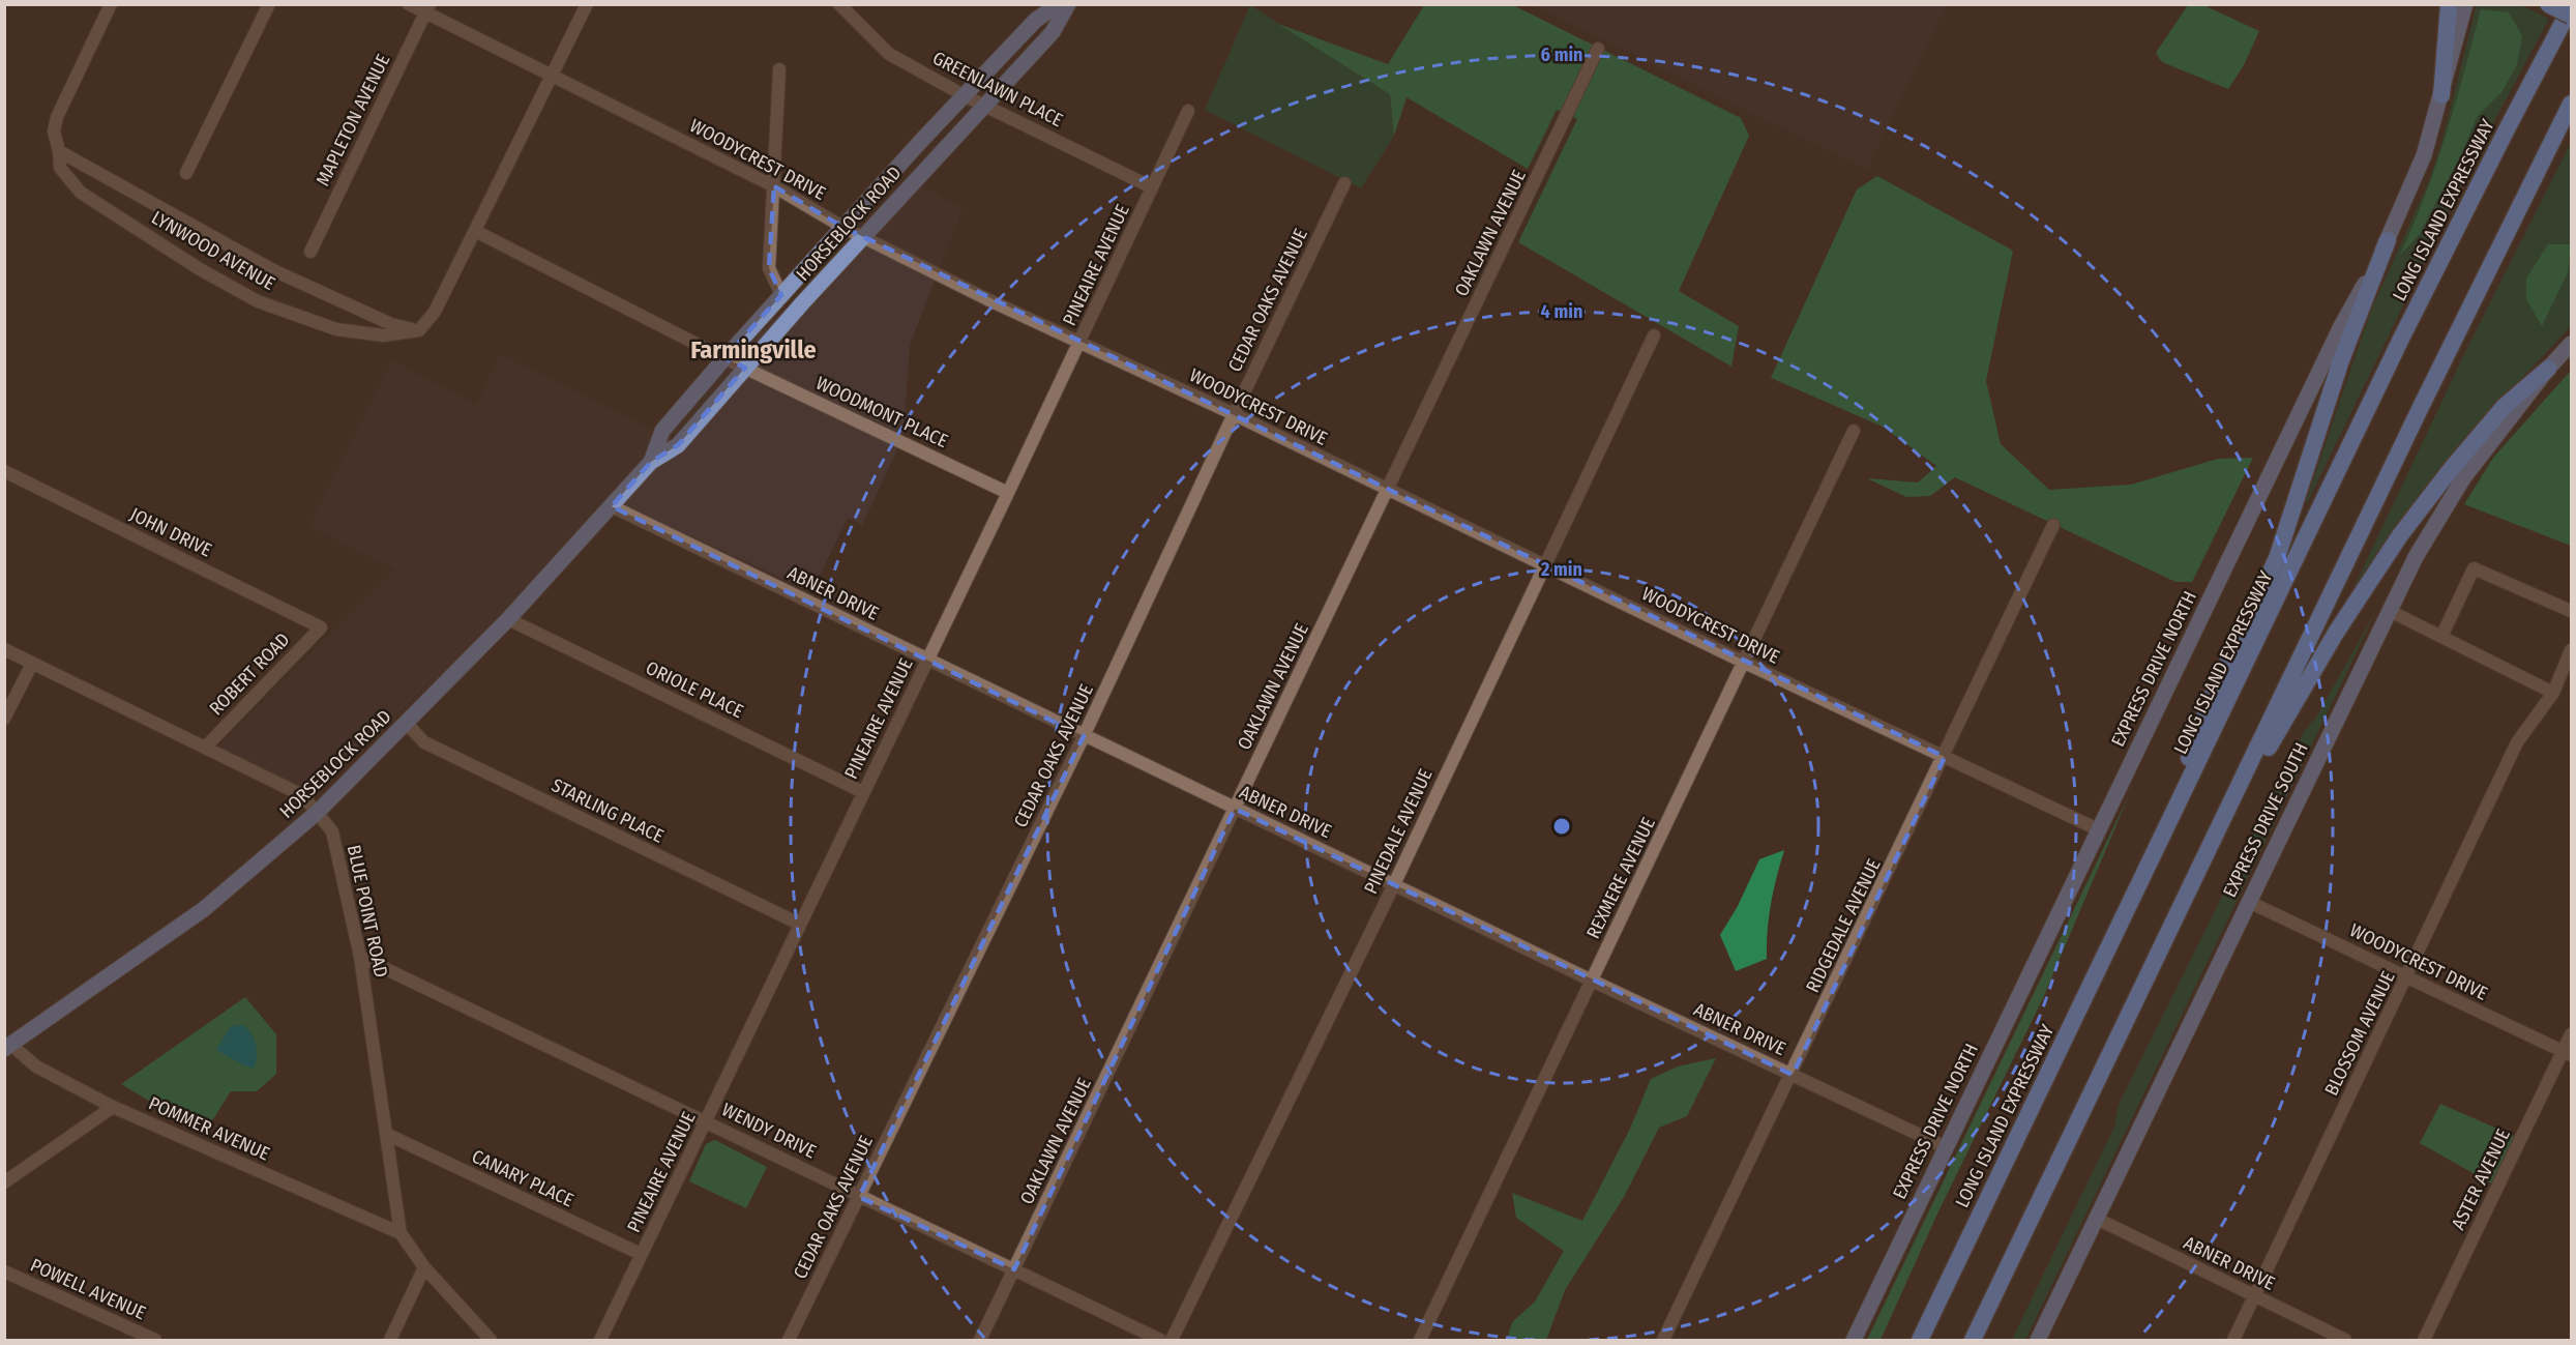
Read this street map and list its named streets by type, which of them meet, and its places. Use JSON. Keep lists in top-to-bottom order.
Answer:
{
  "streets": {
    "highway": ["LONG ISLAND EXPRESSWAY"],
    "main road": ["HORSEBLOCK ROAD", "EXPRESS DRIVE NORTH", "EXPRESS DRIVE SOUTH"],
    "street": [
      "GREENLAWN PLACE",
      "MAPLETON AVENUE",
      "WOODYCREST DRIVE",
      "OAKLAWN AVENUE",
      "LYNWOOD AVENUE",
      "PINEAIRE AVENUE",
      "CEDAR OAKS AVENUE",
      "WOODMONT PLACE",
      "JOHN DRIVE",
      "ABNER DRIVE",
      "ROBERT ROAD",
      "ORIOLE PLACE",
      "STARLING PLACE",
      "PINEDALE AVENUE",
      "REXMERE AVENUE",
      "BLUE POINT ROAD",
      "RIDGEDALE AVENUE",
      "BLOSSOM AVENUE",
      "POMMER AVENUE",
      "WENDY DRIVE",
      "CANARY PLACE",
      "ASTER AVENUE",
      "POWELL AVENUE"
    ]
  },
  "crossings": [
    ["GREENLAWN PLACE", "HORSEBLOCK ROAD"],
    ["GREENLAWN PLACE", "PINEAIRE AVENUE"],
    ["MAPLETON AVENUE", "WOODYCREST DRIVE"],
    ["WOODYCREST DRIVE", "HORSEBLOCK ROAD"],
    ["WOODYCREST DRIVE", "OAKLAWN AVENUE"],
    ["WOODYCREST DRIVE", "PINEAIRE AVENUE"],
    ["WOODYCREST DRIVE", "CEDAR OAKS AVENUE"],
    ["WOODYCREST DRIVE", "EXPRESS DRIVE NORTH"],
    ["WOODYCREST DRIVE", "EXPRESS DRIVE SOUTH"],
    ["WOODYCREST DRIVE", "PINEDALE AVENUE"],
    ["WOODYCREST DRIVE", "REXMERE AVENUE"],
    ["WOODYCREST DRIVE", "RIDGEDALE AVENUE"],
    ["WOODYCREST DRIVE", "BLOSSOM AVENUE"],
    ["WOODYCREST DRIVE", "ASTER AVENUE"],
    ["HORSEBLOCK ROAD", "WOODMONT PLACE"],
    ["HORSEBLOCK ROAD", "ABNER DRIVE"],
    ["HORSEBLOCK ROAD", "ORIOLE PLACE"],
    ["HORSEBLOCK ROAD", "STARLING PLACE"],
    ["HORSEBLOCK ROAD", "BLUE POINT ROAD"],
    ["HORSEBLOCK ROAD", "POMMER AVENUE"],
    ["OAKLAWN AVENUE", "ABNER DRIVE"],
    ["OAKLAWN AVENUE", "WENDY DRIVE"],
    ["PINEAIRE AVENUE", "WOODMONT PLACE"],
    ["PINEAIRE AVENUE", "ABNER DRIVE"],
    ["PINEAIRE AVENUE", "ORIOLE PLACE"],
    ["PINEAIRE AVENUE", "STARLING PLACE"],
    ["PINEAIRE AVENUE", "WENDY DRIVE"],
    ["PINEAIRE AVENUE", "CANARY PLACE"],
    ["CEDAR OAKS AVENUE", "ABNER DRIVE"],
    ["CEDAR OAKS AVENUE", "WENDY DRIVE"],
    ["JOHN DRIVE", "ROBERT ROAD"],
    ["ABNER DRIVE", "EXPRESS DRIVE NORTH"],
    ["ABNER DRIVE", "EXPRESS DRIVE SOUTH"],
    ["ABNER DRIVE", "PINEDALE AVENUE"],
    ["ABNER DRIVE", "REXMERE AVENUE"],
    ["ABNER DRIVE", "RIDGEDALE AVENUE"],
    ["ABNER DRIVE", "BLOSSOM AVENUE"],
    ["ROBERT ROAD", "BLUE POINT ROAD"],
    ["BLUE POINT ROAD", "POMMER AVENUE"],
    ["BLUE POINT ROAD", "WENDY DRIVE"],
    ["BLUE POINT ROAD", "CANARY PLACE"]
  ],
  "districts": ["Farmingville"],
  "rings": ["6 min", "4 min", "2 min"]
}
